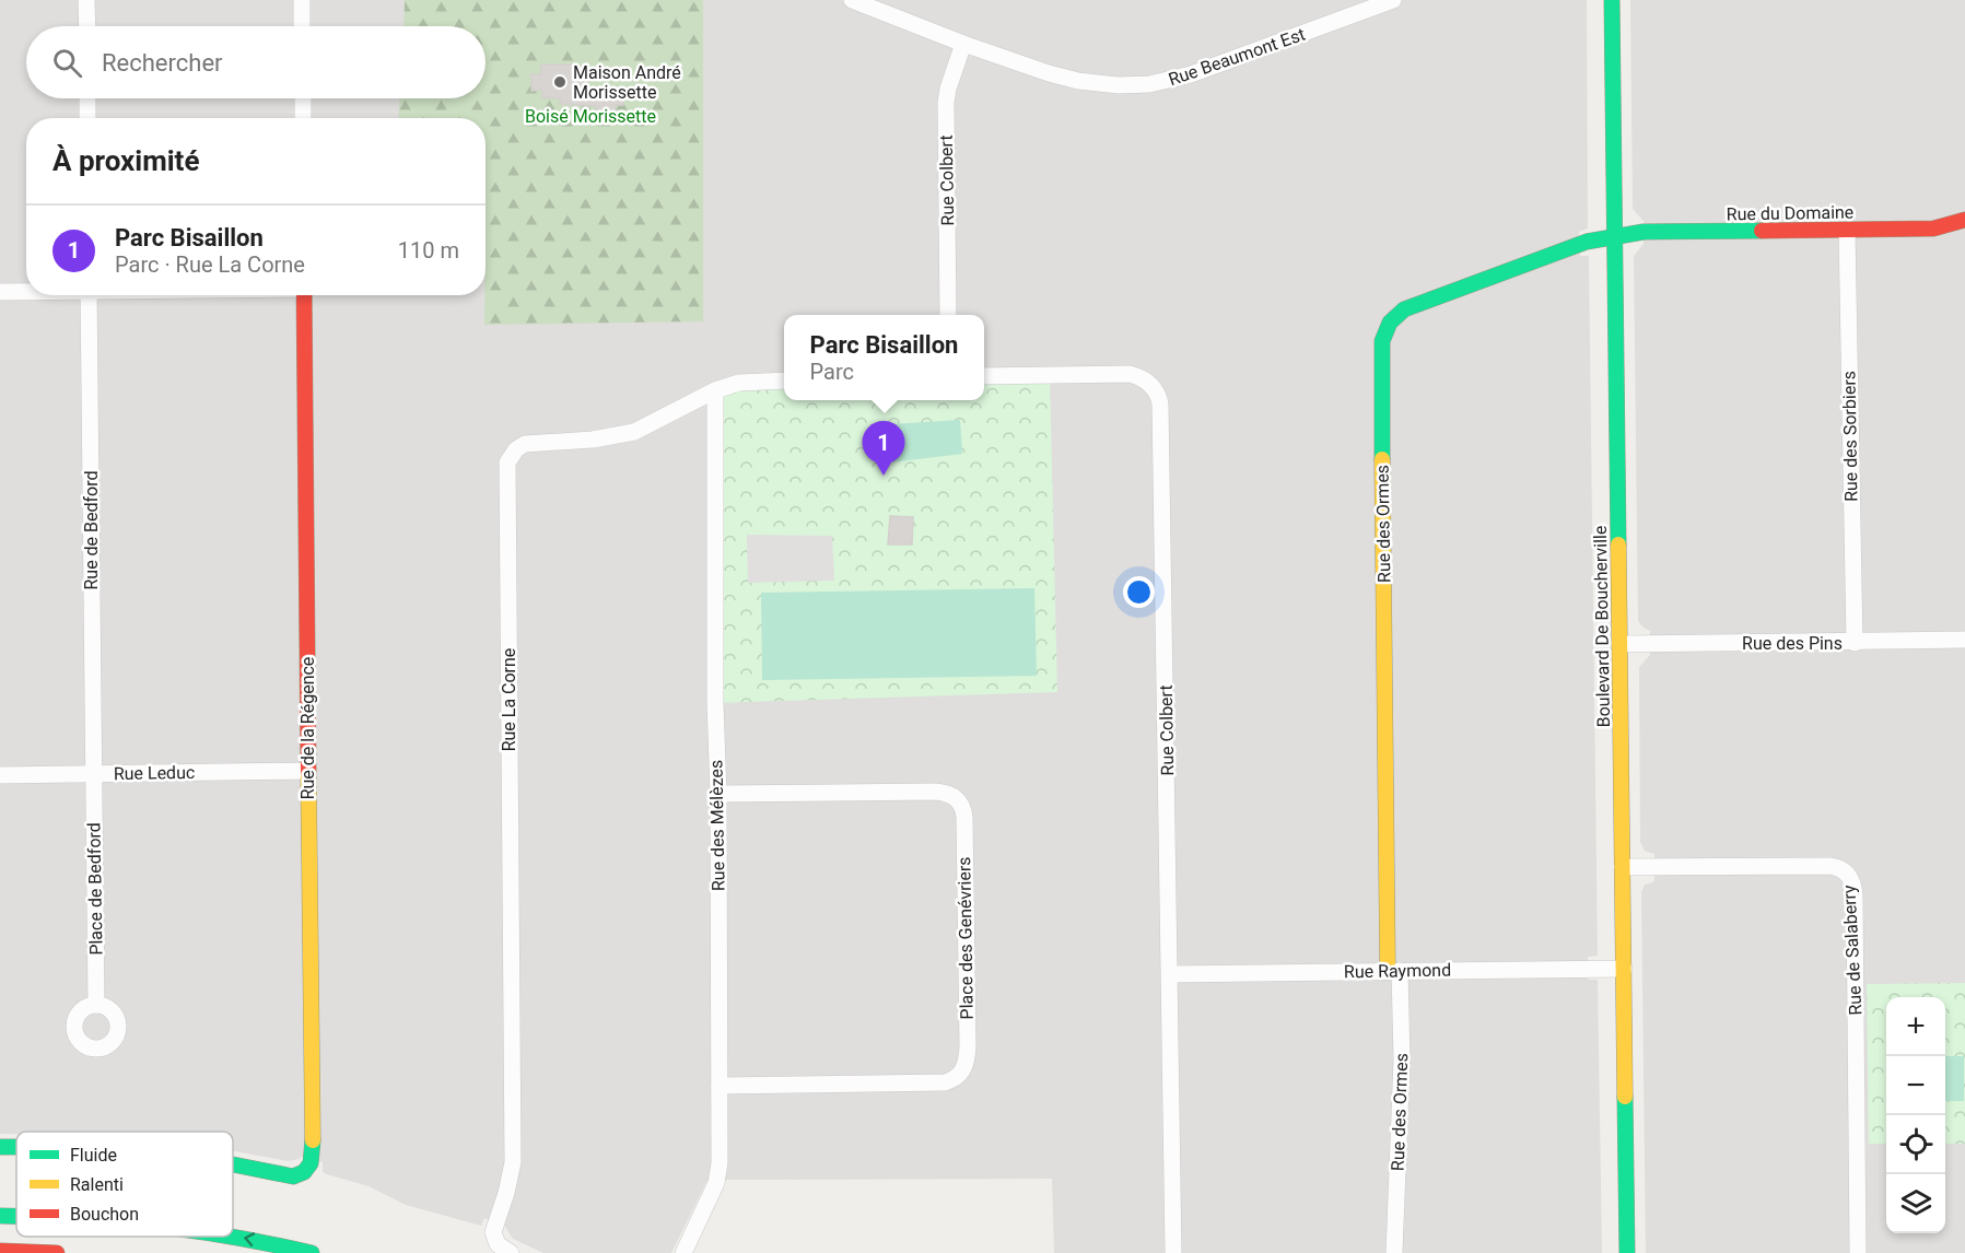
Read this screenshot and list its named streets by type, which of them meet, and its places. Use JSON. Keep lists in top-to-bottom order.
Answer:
{
  "streets": {
    "street": [
      "Rue Beaumont Est",
      "Rue Colbert",
      "Rue du Domaine",
      "Rue des Sorbiers",
      "Rue des Ormes",
      "Rue de Bedford",
      "Boulevard De Boucherville",
      "Rue des Pins",
      "Rue La Corne",
      "Rue de la Régence",
      "Rue Leduc",
      "Rue des Mélèzes",
      "Place de Bedford",
      "Place des Genévriers",
      "Rue de Salaberry",
      "Rue Raymond"
    ]
  },
  "crossings": [
    ["Rue Beaumont Est", "Rue Colbert"],
    ["Rue Colbert", "Rue Raymond"],
    ["Rue du Domaine", "Rue des Sorbiers"],
    ["Rue du Domaine", "Rue des Ormes"],
    ["Rue du Domaine", "Boulevard De Boucherville"],
    ["Rue des Sorbiers", "Rue des Pins"],
    ["Rue des Ormes", "Boulevard De Boucherville"],
    ["Rue des Ormes", "Rue Raymond"],
    ["Rue de Bedford", "Rue Leduc"],
    ["Rue de Bedford", "Place de Bedford"],
    ["Boulevard De Boucherville", "Rue des Pins"],
    ["Boulevard De Boucherville", "Rue de Salaberry"],
    ["Boulevard De Boucherville", "Rue Raymond"],
    ["Rue La Corne", "Rue des Mélèzes"],
    ["Rue de la Régence", "Rue Leduc"],
    ["Rue Leduc", "Place de Bedford"],
    ["Rue des Mélèzes", "Place des Genévriers"]
  ],
  "parks": ["Boisé Morissette"],
  "places": ["Maison André Morissette"],
  "legend": ["Fluide", "Ralenti", "Bouchon"],
  "page": {
    "search": "Rechercher",
    "heading": "À proximité",
    "list": [
      {
        "mark": "1",
        "name": "Parc Bisaillon",
        "note": "Parc · Rue La Corne",
        "value": "110 m"
      }
    ],
    "popup": ["Parc Bisaillon", "Parc"],
    "pins": "1",
    "map_buttons": ["+", "−"]
  }
}
